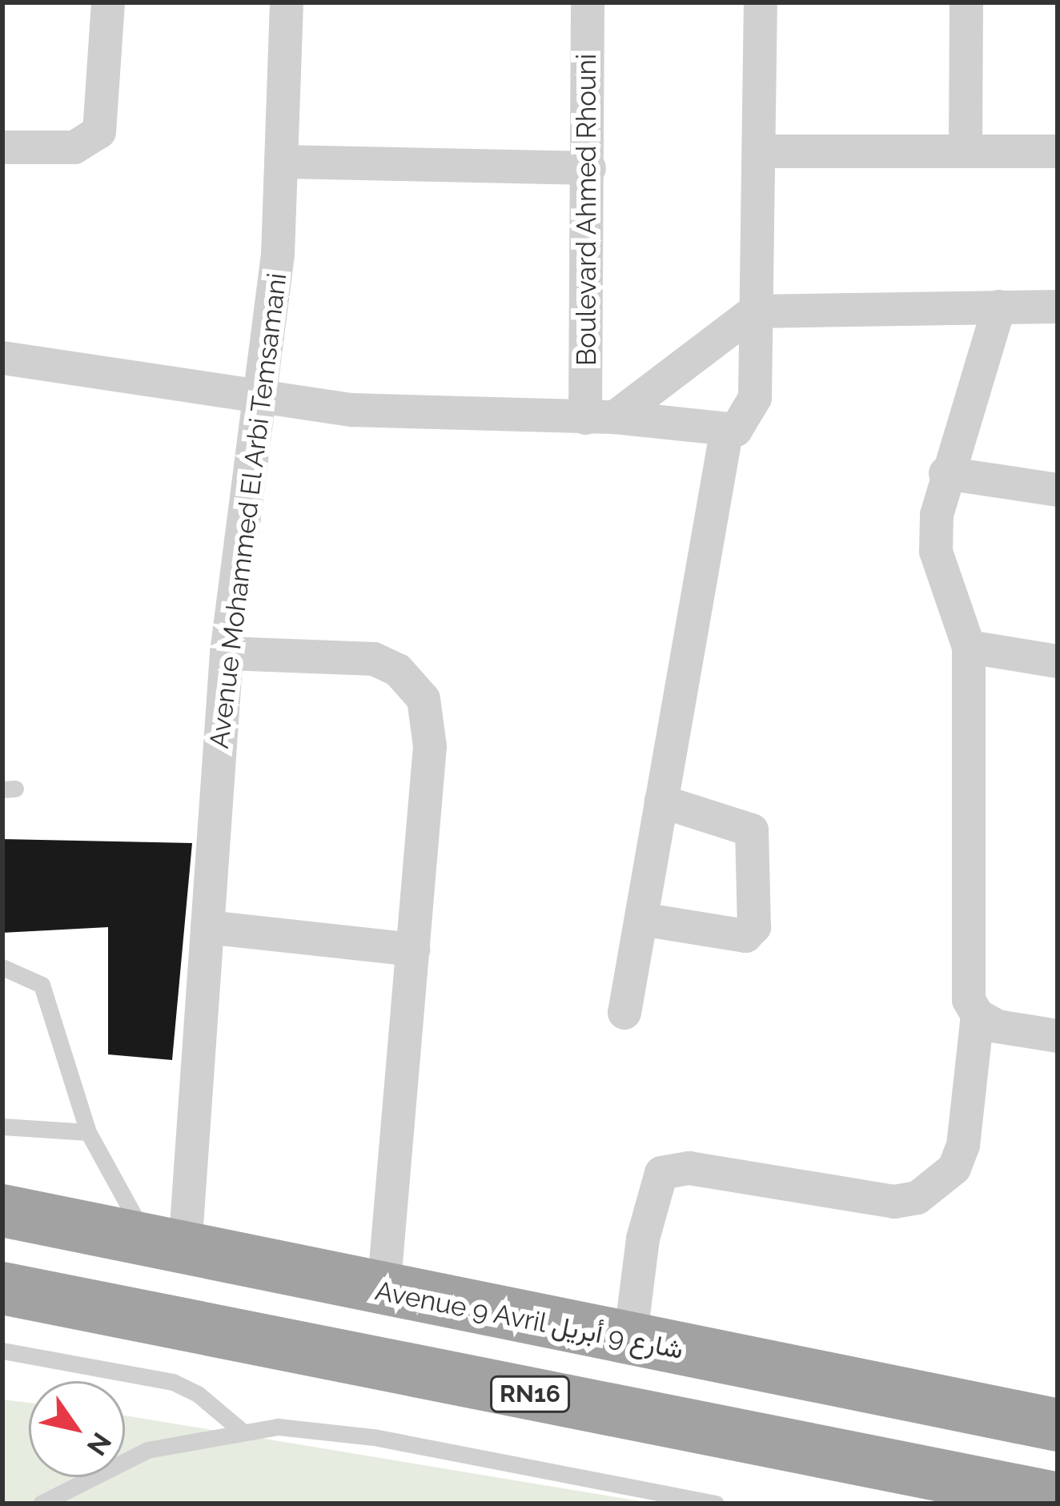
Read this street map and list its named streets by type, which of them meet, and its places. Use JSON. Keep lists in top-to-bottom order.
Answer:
{
  "streets": {
    "highway": ["Avenue 9 Avril شارع 9 أبريل", "RN16"],
    "street": ["Boulevard Ahmed Rhouni", "Avenue Mohammed El Arbi Temsamani"]
  },
  "crossings": [
    ["Avenue Mohammed El Arbi Temsamani", "Avenue 9 Avril شارع 9 أبريل"]
  ],
  "north": "bottom right"
}
